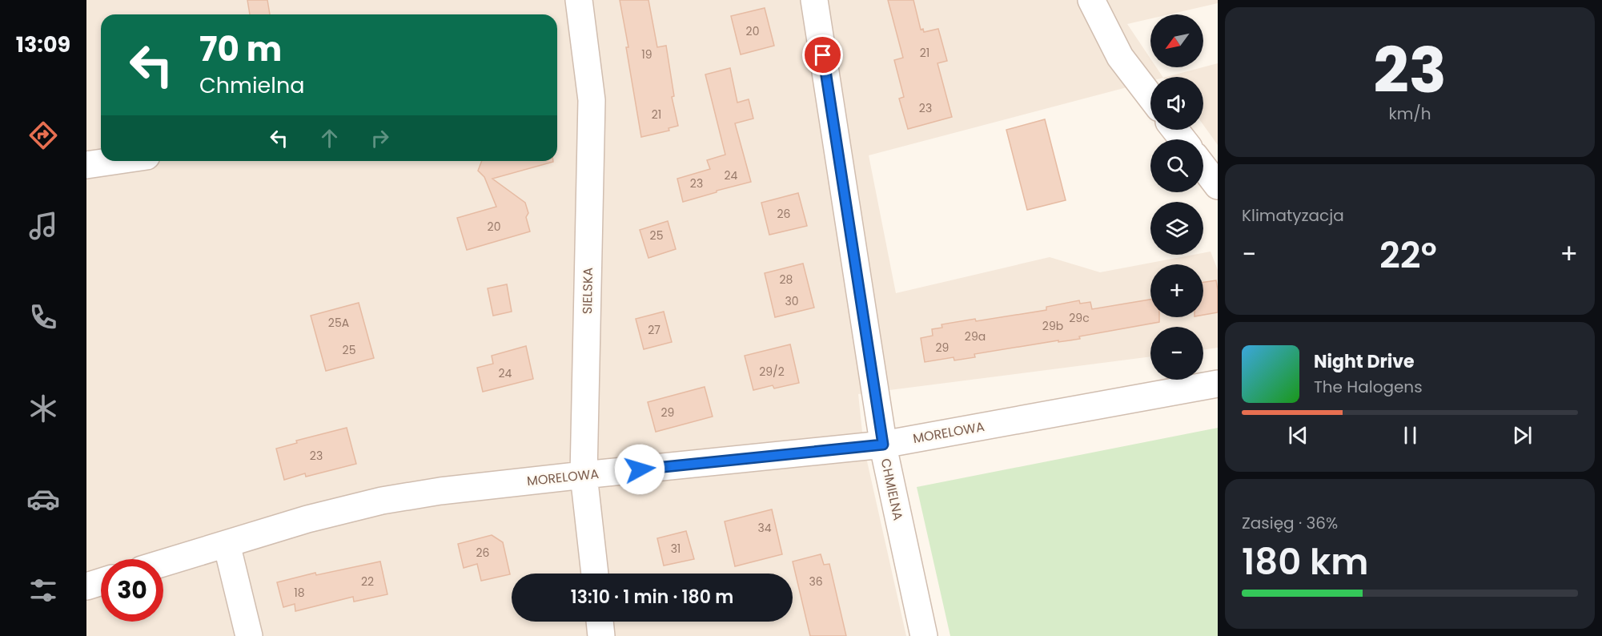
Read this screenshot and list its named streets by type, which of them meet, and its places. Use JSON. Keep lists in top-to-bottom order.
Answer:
{
  "streets": {
    "street": ["SIELSKA", "MORELOWA", "CHMIELNA"]
  },
  "crossings": [
    ["SIELSKA", "MORELOWA"],
    ["MORELOWA", "CHMIELNA"]
  ],
  "house_numbers": [
    "20",
    "21",
    "19",
    "23",
    "21",
    "24",
    "23",
    "26",
    "20",
    "25",
    "28",
    "30",
    "29c",
    "25A",
    "29b",
    "27",
    "29a",
    "29",
    "25",
    "29/2",
    "24",
    "29",
    "23",
    "34",
    "31",
    "26",
    "22",
    "36",
    "18"
  ],
  "north": "bottom left",
  "page": {
    "tabs": "13:09",
    "tile": [
      ["23", "km/h"],
      "Klimatyzacja",
      ["Zasięg · 36%", "180 km"]
    ],
    "map_buttons": ["+", "−"],
    "turn": ["70 m", "Chmielna"],
    "heat": ["−", "22°", "+"],
    "song": ["Night Drive", "The Halogens"],
    "limit": "30",
    "trip": "13:10 · 1 min · 180 m"
  }
}
